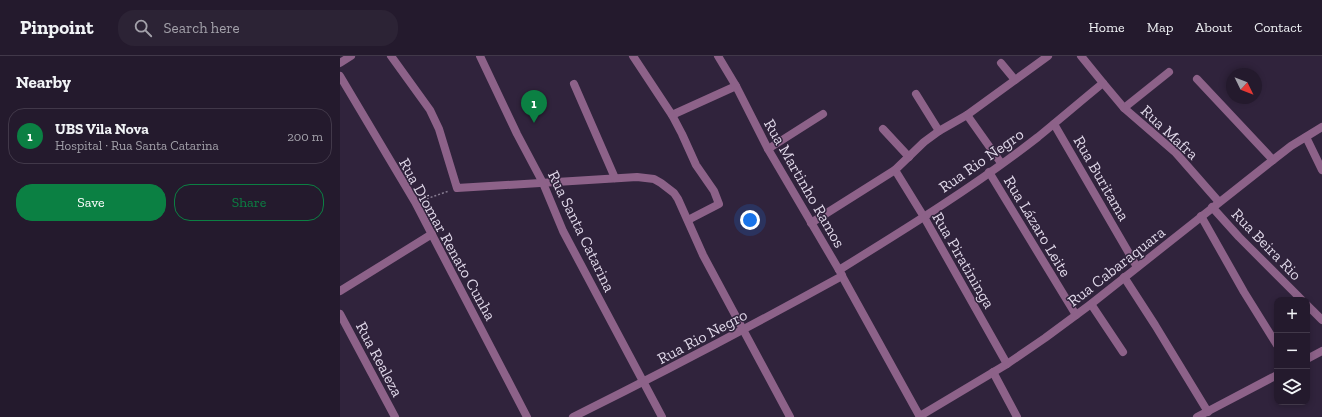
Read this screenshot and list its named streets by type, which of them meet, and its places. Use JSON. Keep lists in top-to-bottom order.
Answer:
{
  "streets": {
    "street": [
      "Rua Mafra",
      "Rua Rio Negro",
      "Rua Buritama",
      "Rua Martinho Ramos",
      "Rua Lázaro Leite",
      "Rua Santa Catarina",
      "Rua Diomar Renato Cunha",
      "Rua Beira Rio",
      "Rua Piratininga",
      "Rua Cabaraquara",
      "Rua Realeza"
    ]
  },
  "crossings": [
    ["Rua Mafra", "Rua Rio Negro"],
    ["Rua Mafra", "Rua Beira Rio"],
    ["Rua Mafra", "Rua Cabaraquara"],
    ["Rua Rio Negro", "Rua Buritama"],
    ["Rua Rio Negro", "Rua Martinho Ramos"],
    ["Rua Rio Negro", "Rua Lázaro Leite"],
    ["Rua Rio Negro", "Rua Santa Catarina"],
    ["Rua Rio Negro", "Rua Piratininga"],
    ["Rua Buritama", "Rua Cabaraquara"],
    ["Rua Martinho Ramos", "Rua Cabaraquara"],
    ["Rua Lázaro Leite", "Rua Cabaraquara"],
    ["Rua Beira Rio", "Rua Cabaraquara"],
    ["Rua Piratininga", "Rua Cabaraquara"]
  ],
  "north": "bottom right",
  "page": {
    "header": "Pinpoint",
    "search": "Search here",
    "nav": [
      "Home",
      "Map",
      "About",
      "Contact"
    ],
    "heading": "Nearby",
    "pins": "1",
    "list": [
      {
        "mark": "1",
        "name": "UBS Vila Nova",
        "note": "Hospital · Rua Santa Catarina",
        "value": "200 m"
      }
    ],
    "buttons": ["Save", "Share"],
    "map_buttons": ["+", "−"]
  }
}
